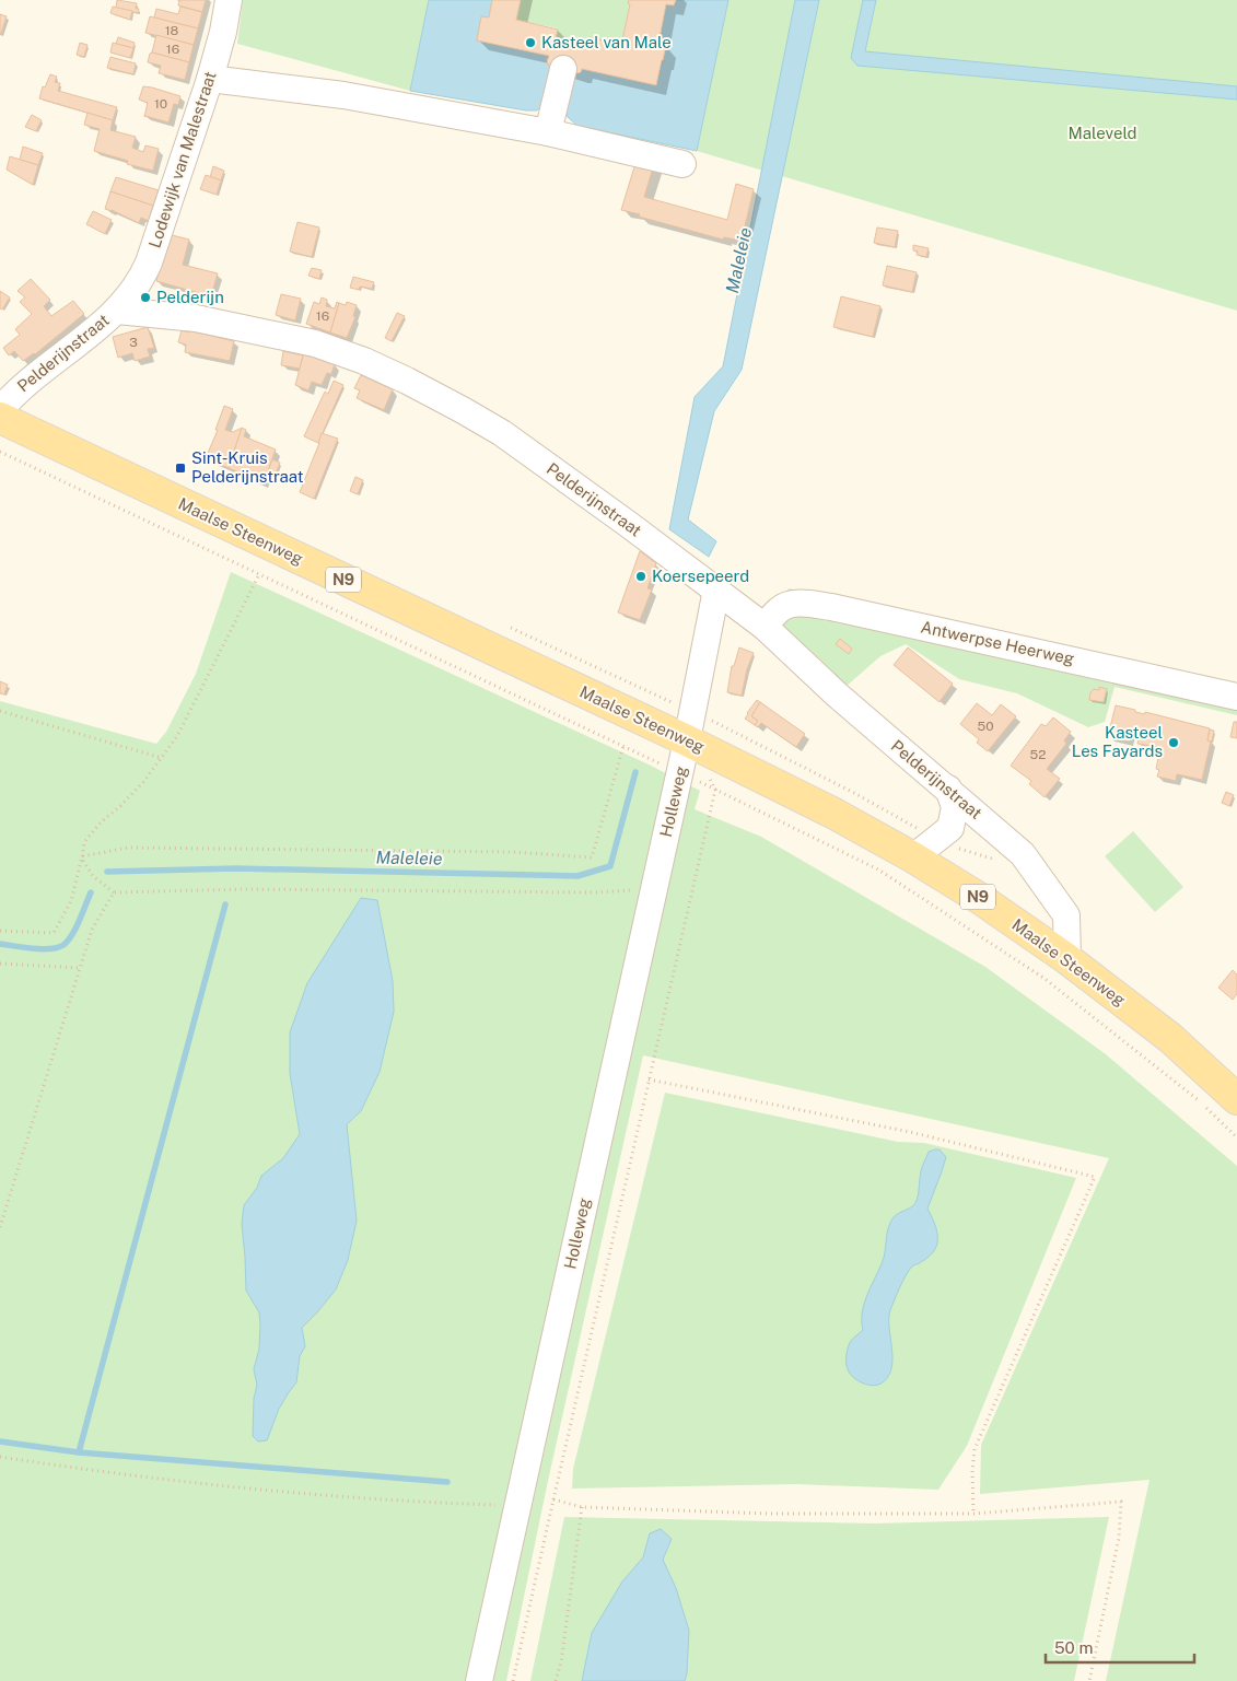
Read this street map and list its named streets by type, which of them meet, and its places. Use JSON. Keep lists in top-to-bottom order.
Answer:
{
  "streets": {
    "main road": ["Maalse Steenweg", "N9"],
    "street": [
      "Lodewijk van Malestraat",
      "Pelderijnstraat",
      "Antwerpse Heerweg",
      "Holleweg"
    ]
  },
  "crossings": [
    ["Lodewijk van Malestraat", "Pelderijnstraat"],
    ["Pelderijnstraat", "Maalse Steenweg"],
    ["Pelderijnstraat", "Antwerpse Heerweg"],
    ["Pelderijnstraat", "Holleweg"],
    ["Maalse Steenweg", "Holleweg"]
  ],
  "water": ["Maleleie"],
  "parks": ["Maleveld"],
  "places": {
    "other": [
      "Kasteel van Male",
      "Pelderijn",
      "Koersepeerd",
      "Kasteel Les Fayards"
    ],
    "transit": ["Sint-Kruis Pelderijnstraat"]
  },
  "house_numbers": [
    "18",
    "16",
    "10",
    "16",
    "3",
    "50",
    "52"
  ],
  "scale_bar": "50 m"
}
